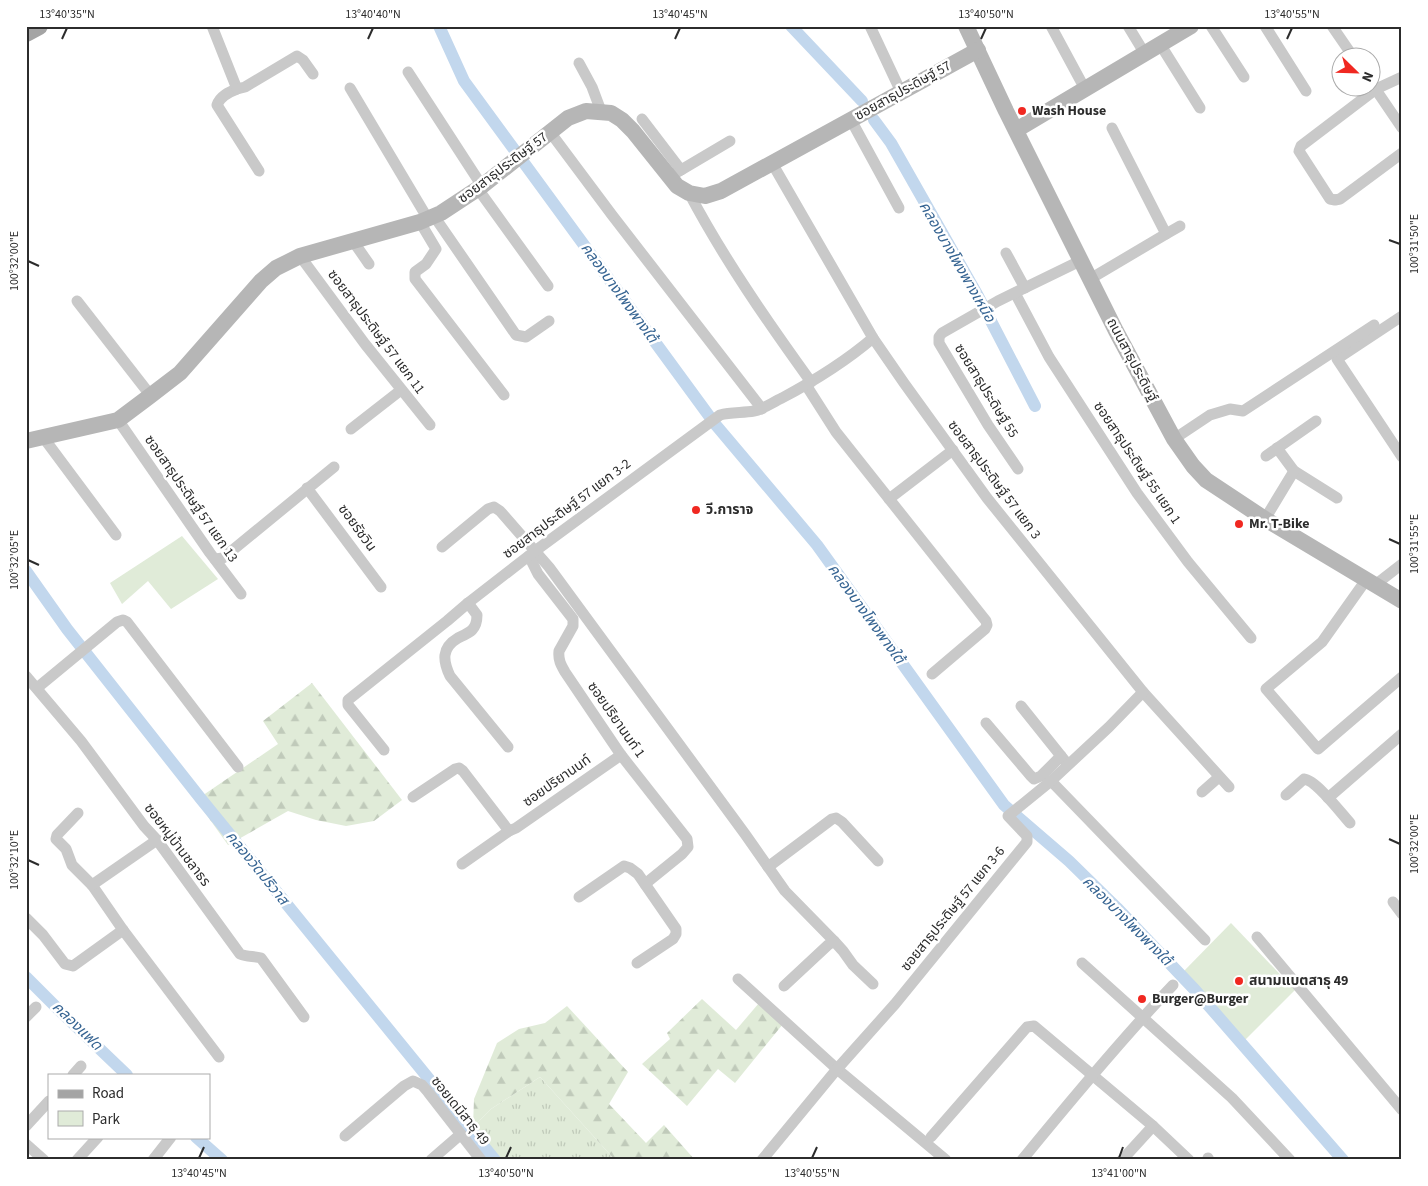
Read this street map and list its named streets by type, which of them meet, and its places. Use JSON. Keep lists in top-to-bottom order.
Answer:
{
  "streets": {
    "street": [
      "ซอยสาธุประดิษฐ์ 57",
      "ซอยสาธุประดิษฐ์ 57 แยก 11",
      "ถนนสาธุประดิษฐ์",
      "ซอยสาธุประดิษฐ์ 55",
      "ซอยสาธุประดิษฐ์ 55 แยก 1",
      "ซอยสาธุประดิษฐ์ 57 แยก 3",
      "ซอยสาธุประดิษฐ์ 57 แยก 13",
      "ซอยสาธุประดิษฐ์ 57 แยก 3-2",
      "ซอยรัชวิน",
      "ซอยปริยานนท์ 1",
      "ซอยปริยานนท์",
      "ซอยหมู่บ้านชลาธร",
      "ซอยสาธุประดิษฐ์ 57 แยก 3-6",
      "ซอยเดมีสาธุ 49"
    ]
  },
  "crossings": [
    ["ซอยสาธุประดิษฐ์ 57", "ซอยสาธุประดิษฐ์ 57 แยก 11"],
    ["ซอยสาธุประดิษฐ์ 57", "ถนนสาธุประดิษฐ์"],
    ["ซอยสาธุประดิษฐ์ 57", "ซอยสาธุประดิษฐ์ 57 แยก 3"],
    ["ซอยสาธุประดิษฐ์ 57", "ซอยสาธุประดิษฐ์ 57 แยก 13"],
    ["ถนนสาธุประดิษฐ์", "ซอยสาธุประดิษฐ์ 55"],
    ["ซอยสาธุประดิษฐ์ 55", "ซอยสาธุประดิษฐ์ 55 แยก 1"],
    ["ซอยสาธุประดิษฐ์ 57 แยก 3", "ซอยสาธุประดิษฐ์ 57 แยก 3-2"],
    ["ซอยสาธุประดิษฐ์ 57 แยก 3", "ซอยสาธุประดิษฐ์ 57 แยก 3-6"],
    ["ซอยสาธุประดิษฐ์ 57 แยก 3-2", "ซอยปริยานนท์ 1"],
    ["ซอยปริยานนท์ 1", "ซอยปริยานนท์"]
  ],
  "water": [
    "คลองบางโพงพางเหนือ",
    "คลองบางโพงพางใต้",
    "คลองวัดปริวาส",
    "คลองแฟด"
  ],
  "places": [
    "Wash House",
    "วี.การาจ",
    "Mr. T-Bike",
    "สนามแบตสาธุ 49",
    "Burger@Burger"
  ],
  "legend": ["Road", "Park"],
  "north": "bottom right",
  "coordinates": [
    "13°40'35\"N",
    "13°40'40\"N",
    "13°40'45\"N",
    "13°40'50\"N",
    "13°40'55\"N",
    "100°31'50\"E",
    "100°32'00\"E",
    "100°31'55\"E",
    "100°32'05\"E",
    "100°32'10\"E",
    "13°41'00\"N"
  ]
}
